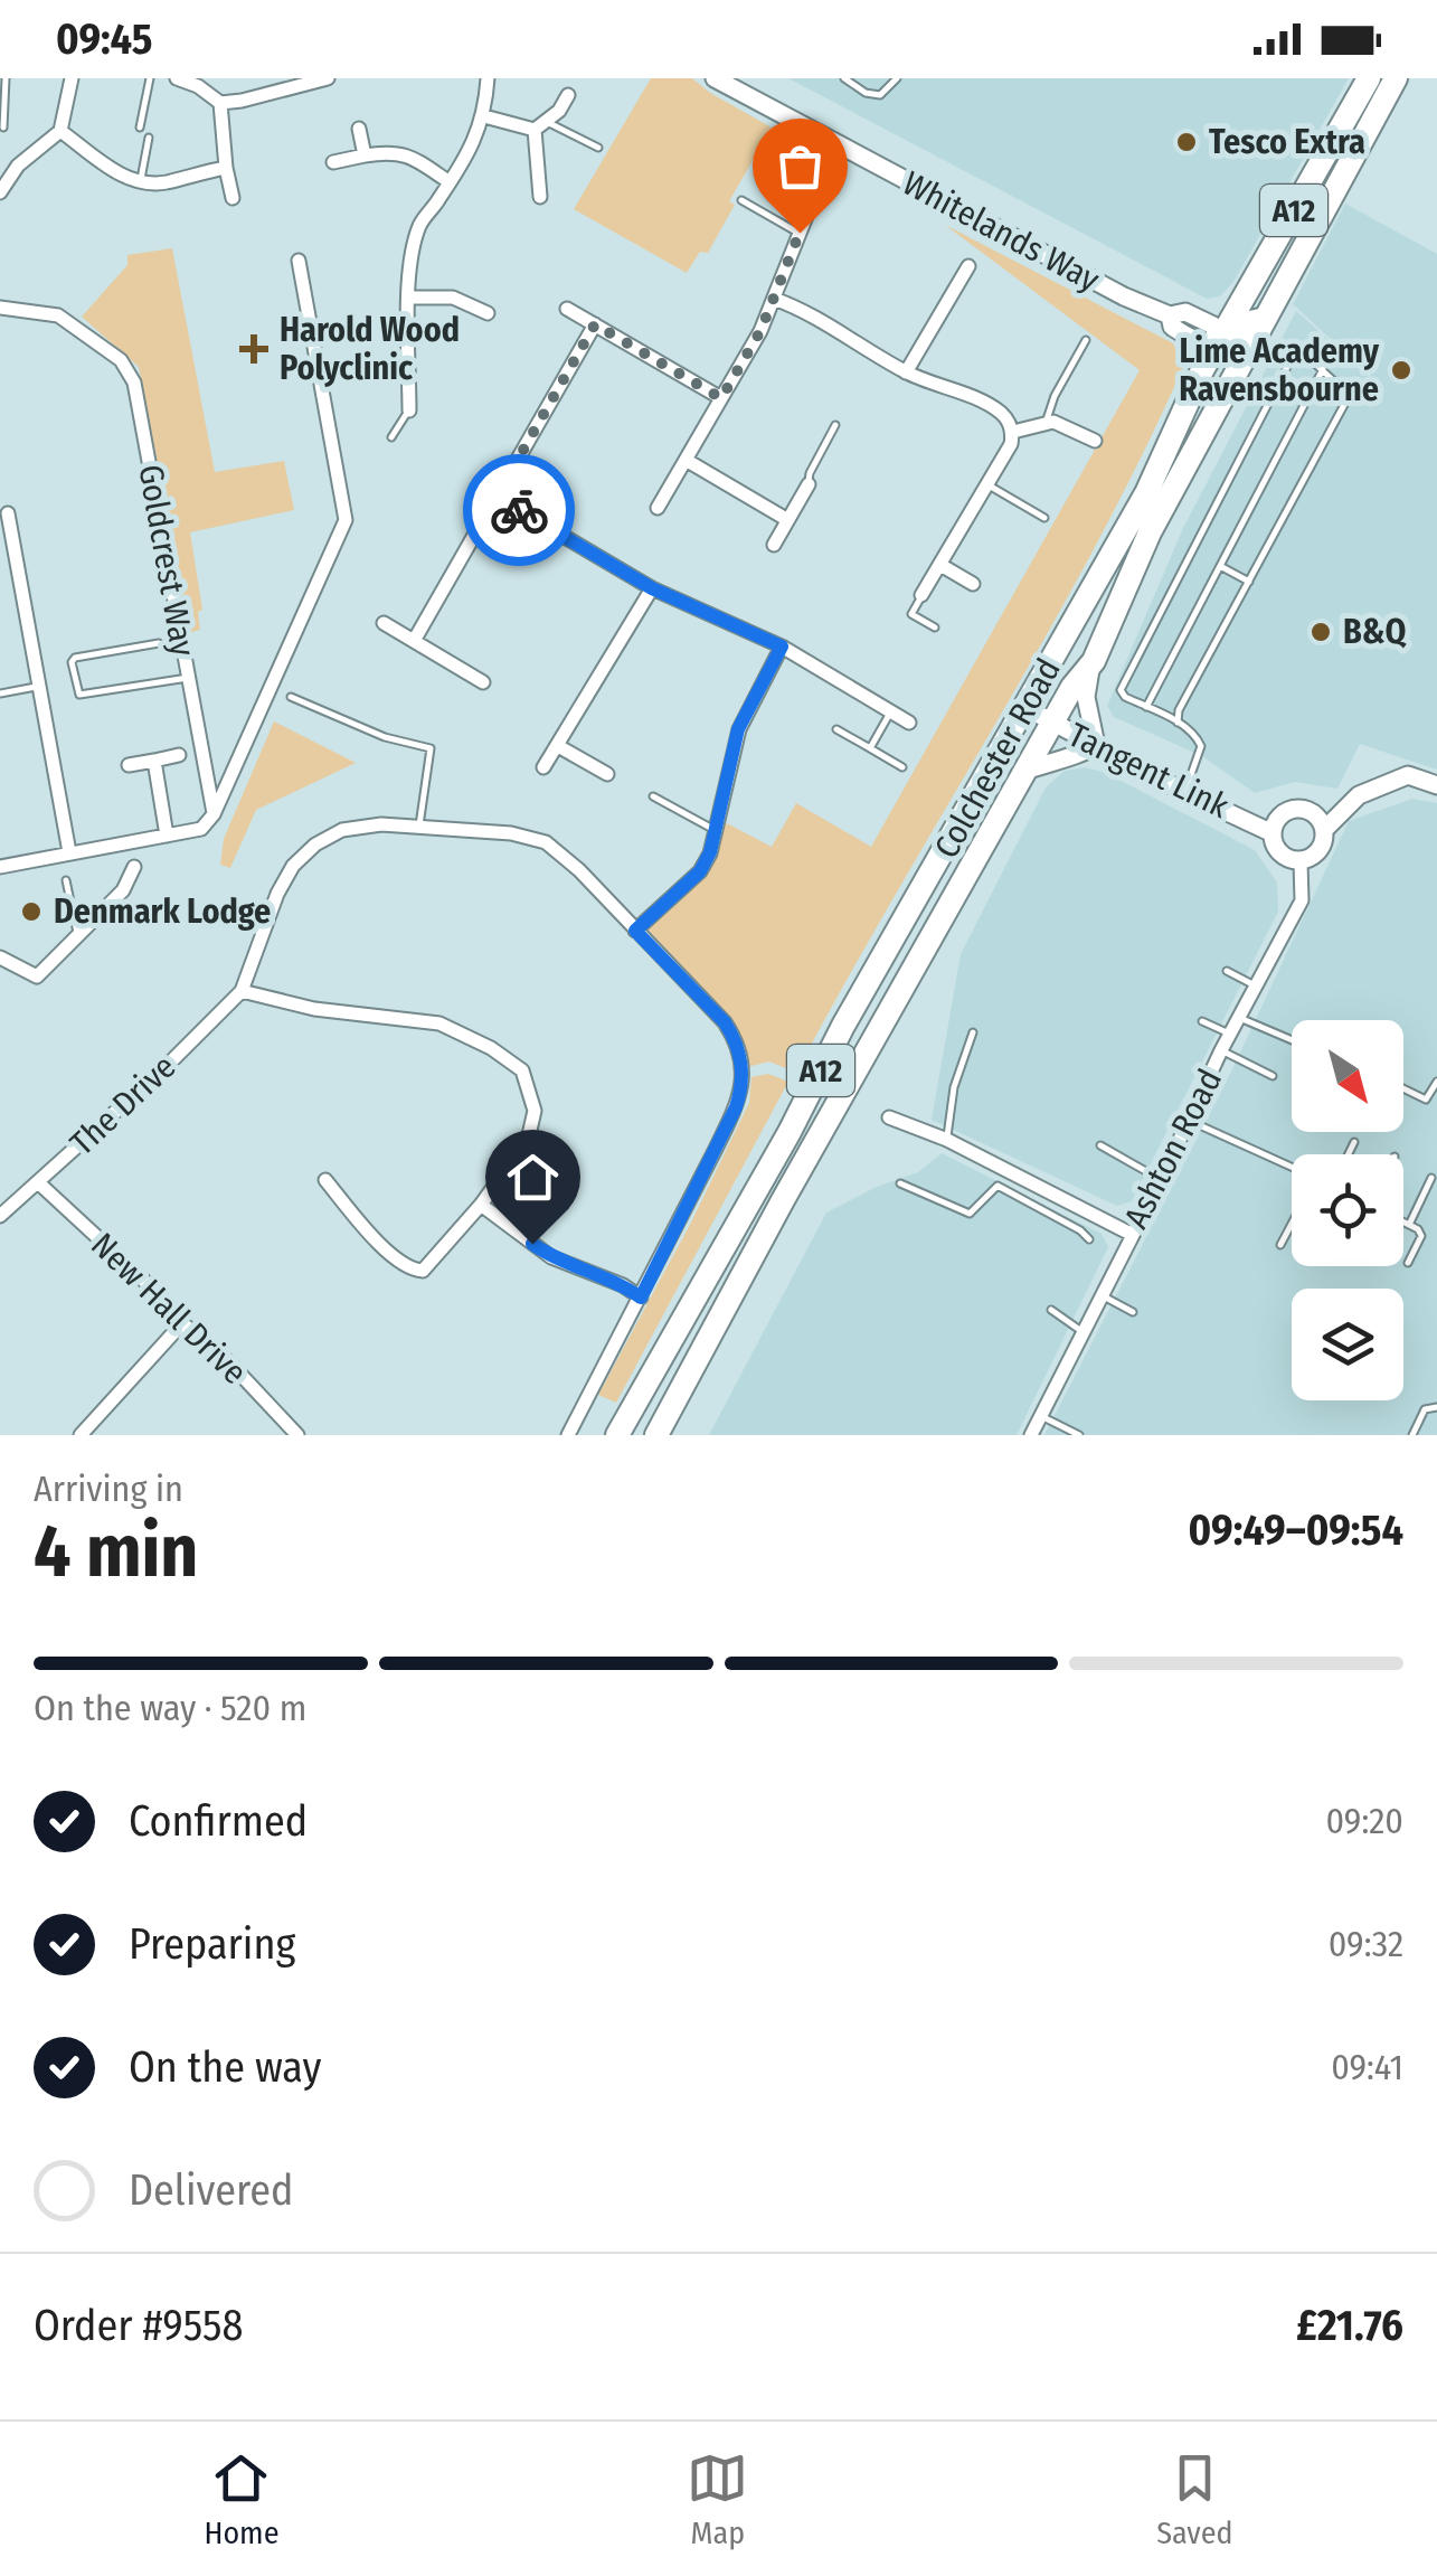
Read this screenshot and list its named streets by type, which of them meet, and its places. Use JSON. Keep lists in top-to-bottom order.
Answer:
{
  "streets": {
    "highway": ["A12", "Colchester Road"],
    "street": [
      "Whitelands Way",
      "Goldcrest Way",
      "Tangent Link",
      "The Drive",
      "Ashton Road",
      "New Hall Drive"
    ]
  },
  "crossings": [
    ["A12", "Whitelands Way"],
    ["A12", "Colchester Road"],
    ["Whitelands Way", "Colchester Road"],
    ["Colchester Road", "Tangent Link"],
    ["Tangent Link", "Ashton Road"],
    ["The Drive", "New Hall Drive"]
  ],
  "places": {
    "other": [
      "Tesco Extra",
      "Lime Academy Ravensbourne",
      "B&Q",
      "Denmark Lodge"
    ],
    "health": ["Harold Wood Polyclinic"]
  },
  "north": "bottom right",
  "page": {
    "status": "09:45",
    "heading": ["4 min", "Arriving in", "09:49–09:54"],
    "panel": ["Order #9558", "£21.76"],
    "bar": "On the way · 520 m",
    "list": [
      ["Confirmed", "09:20"],
      ["Preparing", "09:32"],
      ["On the way", "09:41"],
      "Delivered"
    ],
    "tabs": ["Home", "Map", "Saved"]
  }
}
